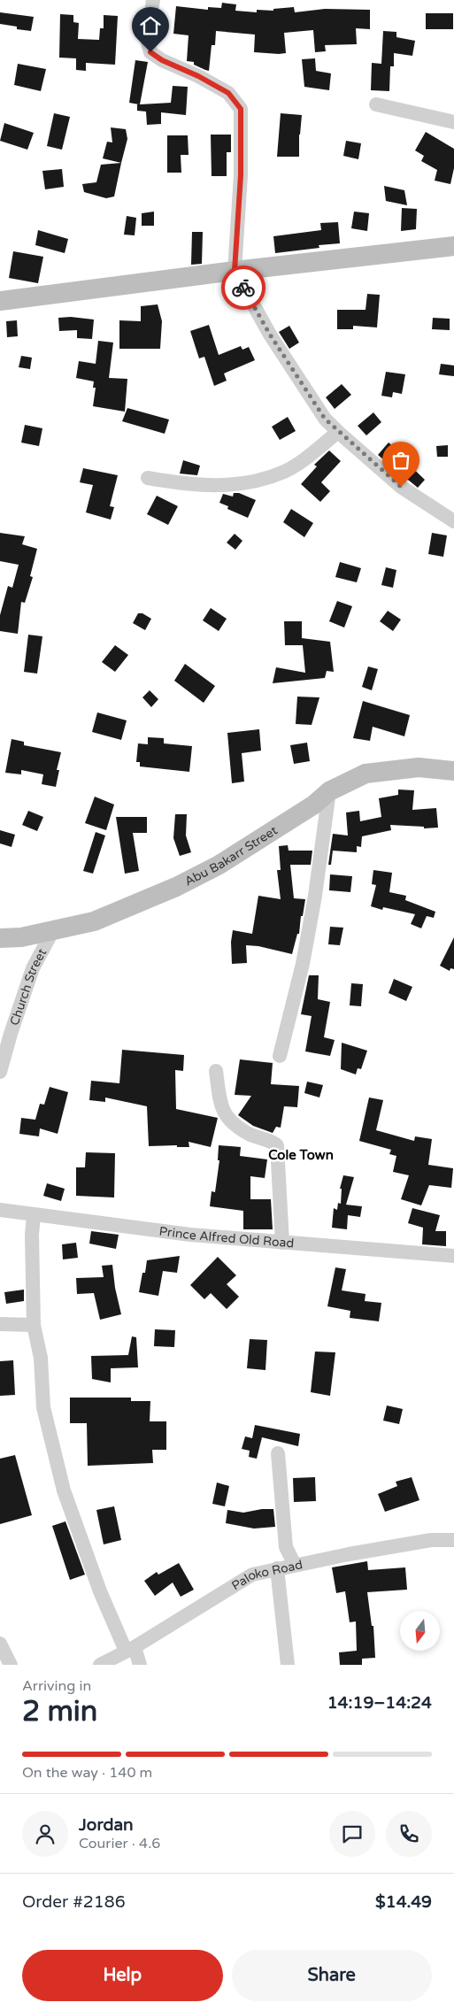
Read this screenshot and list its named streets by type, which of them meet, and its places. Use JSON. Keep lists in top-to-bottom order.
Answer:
{
  "streets": {
    "street": [
      "Abu Bakarr Street",
      "Church Street",
      "Prince Alfred Old Road",
      "Paloko Road"
    ]
  },
  "crossings": [
    ["Abu Bakarr Street", "Church Street"]
  ],
  "districts": ["Cole Town"],
  "north": "bottom",
  "page": {
    "heading": ["2 min", "Arriving in", "14:19–14:24"],
    "panel": [
      "Jordan",
      "Courier · 4.6",
      "Order #2186",
      "$14.49"
    ],
    "bar": "On the way · 140 m",
    "buttons": ["Help", "Share"]
  }
}
